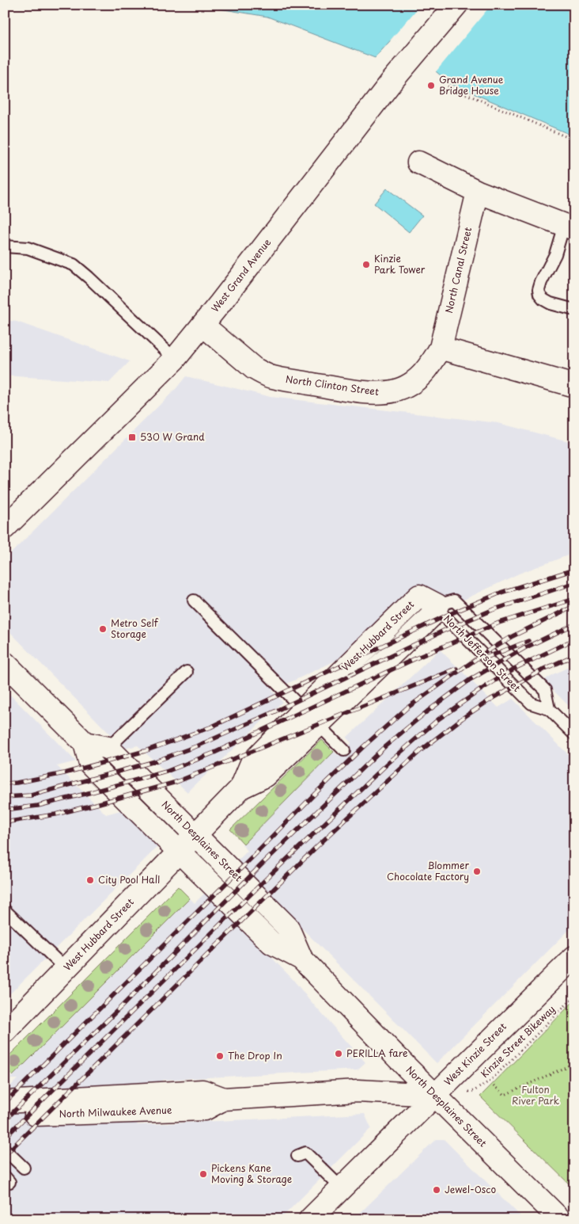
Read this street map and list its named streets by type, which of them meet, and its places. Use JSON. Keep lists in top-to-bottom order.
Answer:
{
  "streets": {
    "street": [
      "North Canal Street",
      "West Grand Avenue",
      "North Clinton Street",
      "West Hubbard Street",
      "North Desplaines Street",
      "West Kinzie Street",
      "North Milwaukee Avenue"
    ],
    "lane": ["North Jefferson Street"],
    "path": ["Kinzie Street Bikeway"]
  },
  "crossings": [
    ["North Canal Street", "North Clinton Street"],
    ["West Grand Avenue", "North Clinton Street"],
    ["West Hubbard Street", "North Jefferson Street"],
    ["West Hubbard Street", "North Desplaines Street"],
    ["North Desplaines Street", "West Kinzie Street"],
    ["North Desplaines Street", "North Milwaukee Avenue"],
    ["West Kinzie Street", "North Milwaukee Avenue"]
  ],
  "parks": ["Fulton River Park"],
  "places": {
    "other": [
      "Grand Avenue Bridge House",
      "Kinzie Park Tower",
      "Metro Self Storage",
      "Blommer Chocolate Factory",
      "City Pool Hall",
      "PERILLA fare",
      "The Drop In",
      "Pickens Kane Moving & Storage",
      "Jewel-Osco"
    ],
    "transit": ["530 W Grand"]
  }
}
